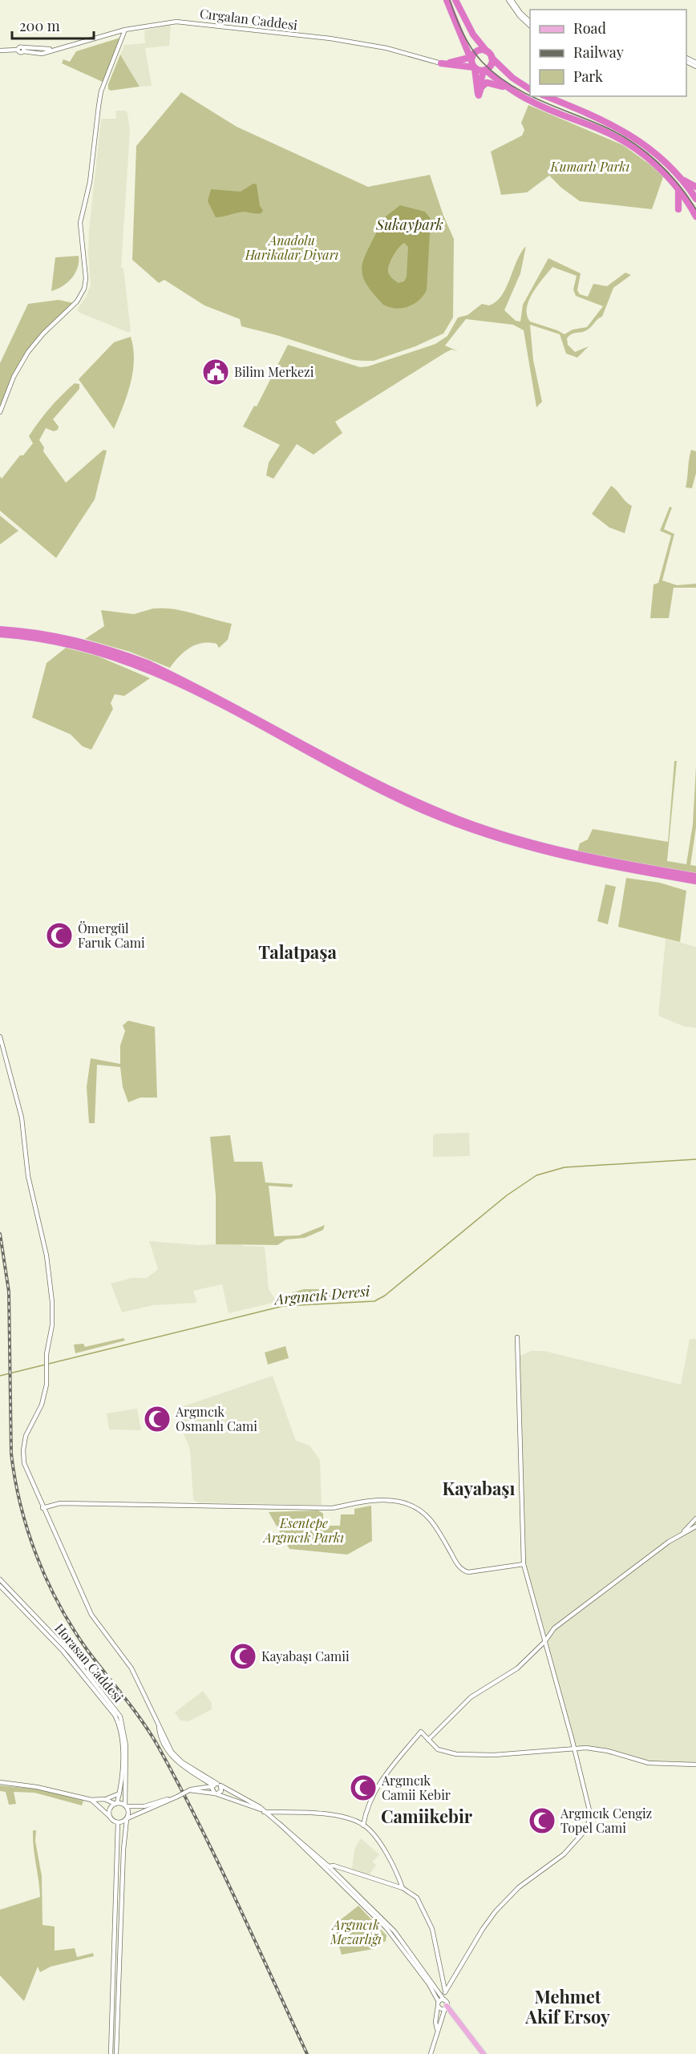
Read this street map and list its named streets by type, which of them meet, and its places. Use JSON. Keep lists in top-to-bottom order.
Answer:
{
  "streets": {
    "street": ["Cırgalan Caddesi", "Horasan Caddesi"]
  },
  "districts": [
    "Talatpaşa",
    "Kayabaşı",
    "Camiikebir",
    "Mehmet Akif Ersoy"
  ],
  "water": ["Sukaypark", "Argıncık Deresi"],
  "parks": [
    "Kumarlı Parkı",
    "Anadolu Harikalar Diyarı",
    "Esentepe Argıncık Parkı",
    "Argıncık Mezarlığı"
  ],
  "places": {
    "public building": ["Bilim Merkezi"],
    "mosque": [
      "Ömergül Faruk Cami",
      "Argıncık Osmanlı Cami",
      "Kayabaşı Camii",
      "Argıncık Camii Kebir",
      "Argıncık Cengiz Topel Cami"
    ]
  },
  "legend": ["Road", "Railway", "Park"],
  "scale_bar": "200 m"
}
